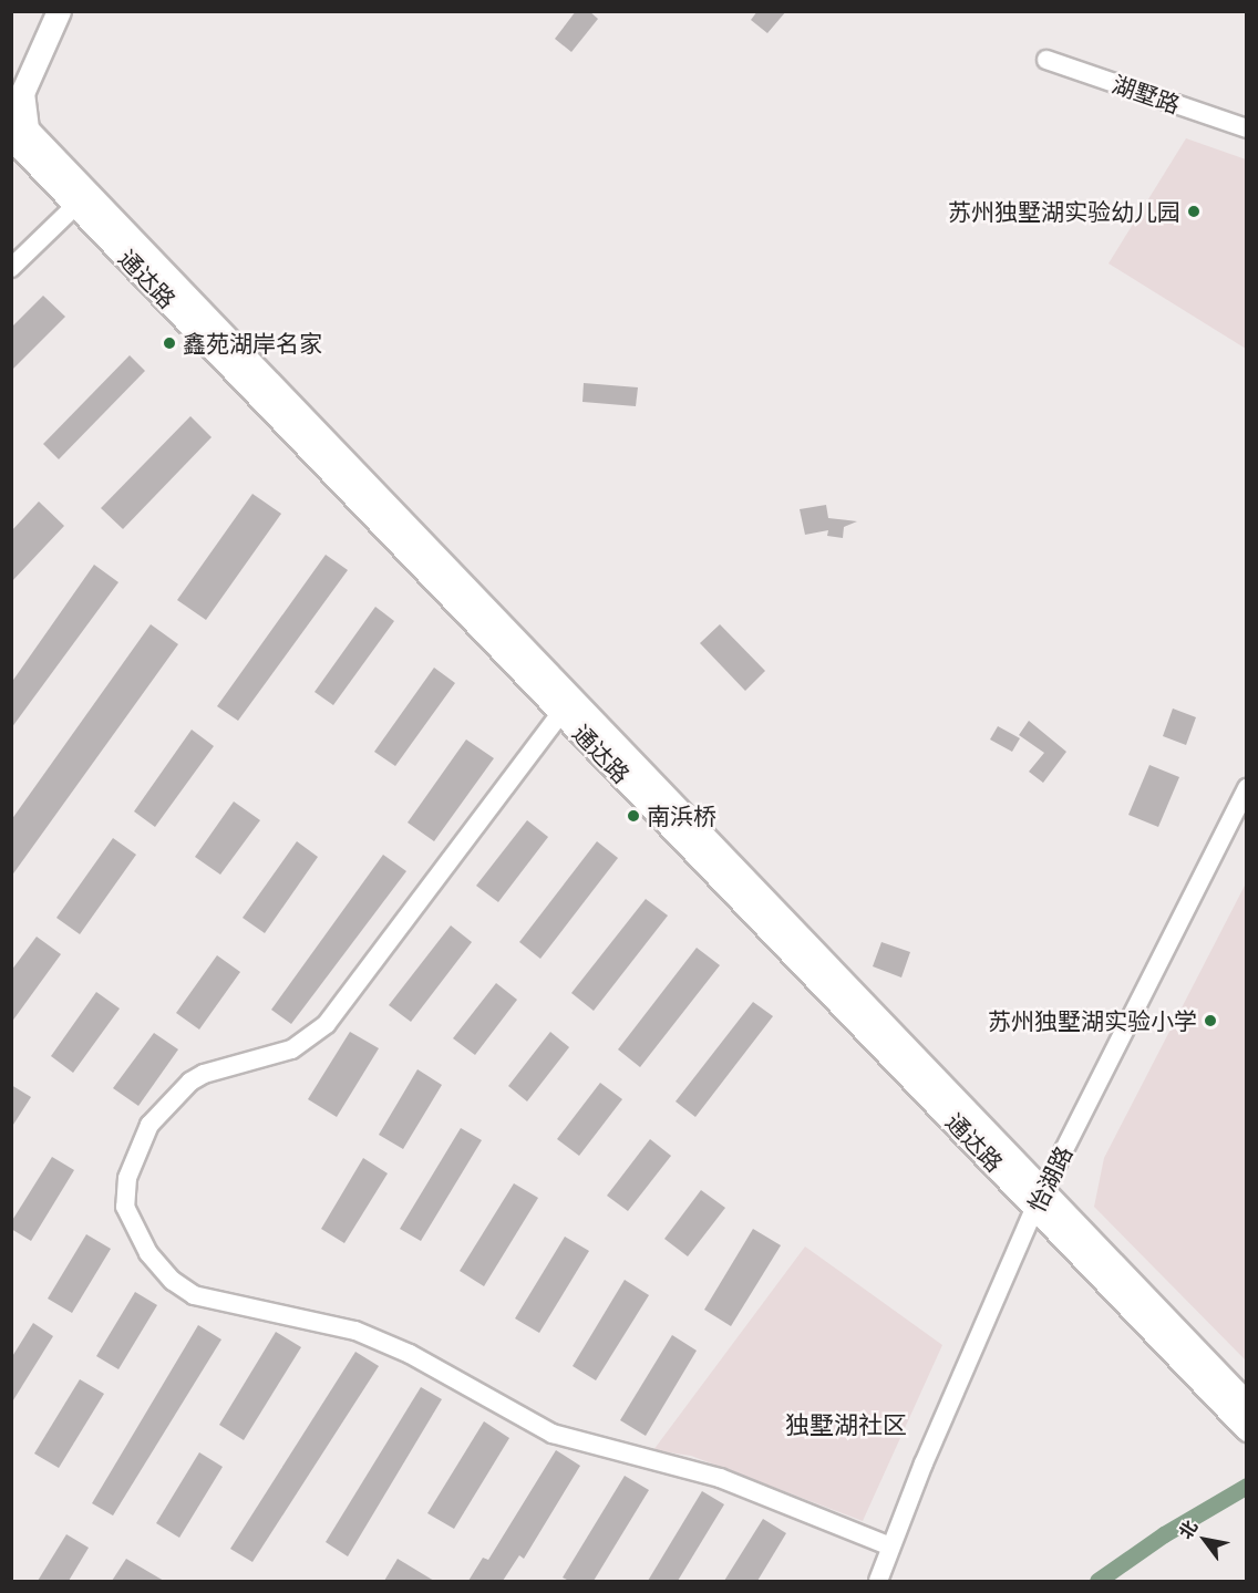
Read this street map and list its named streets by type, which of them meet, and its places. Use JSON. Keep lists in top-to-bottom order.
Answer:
{
  "streets": {
    "main road": ["通达路"],
    "street": ["湖墅路", "怡湖路"]
  },
  "crossings": [
    ["通达路", "怡湖路"]
  ],
  "districts": ["独墅湖社区"],
  "places": [
    "苏州独墅湖实验幼儿园",
    "鑫苑湖岸名家",
    "南浜桥",
    "苏州独墅湖实验小学"
  ],
  "north": "top left"
}
